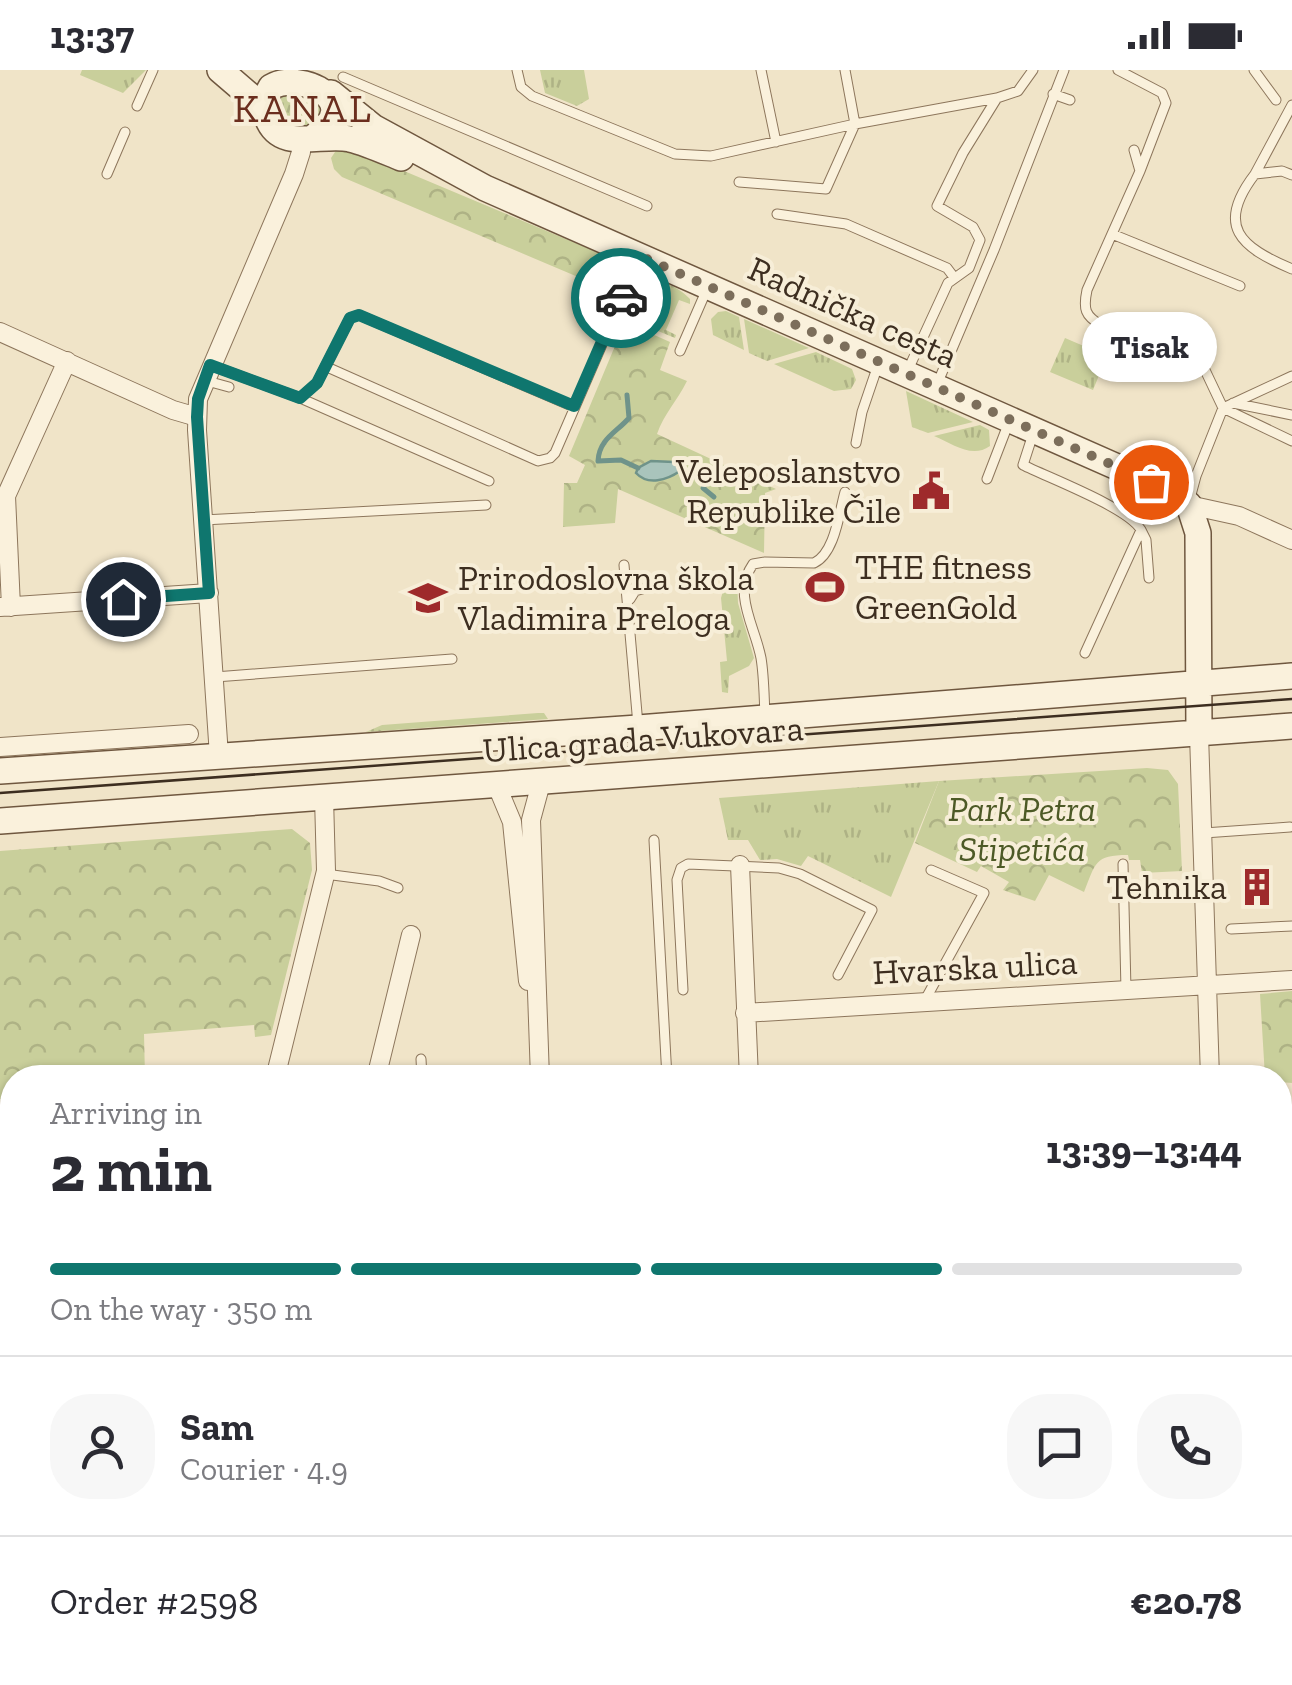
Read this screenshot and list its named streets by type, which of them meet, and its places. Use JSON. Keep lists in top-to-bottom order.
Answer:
{
  "streets": {
    "main road": ["Radnička cesta", "Ulica grada Vukovara"],
    "street": ["Hvarska ulica"]
  },
  "districts": ["KANAL"],
  "parks": ["Park Petra Stipetića"],
  "places": {
    "other": ["Tisak"],
    "public building": ["Veleposlanstvo Republike Čile"],
    "sports": ["THE fitness GreenGold"],
    "school or university": ["Prirodoslovna škola Vladimira Preloga"],
    "building": ["Tehnika"]
  },
  "page": {
    "status": "13:37",
    "bubble": "Tisak",
    "heading": ["2 min", "Arriving in", "13:39–13:44"],
    "panel": [
      "Sam",
      "Courier · 4.9",
      "Order #2598",
      "€20.78"
    ],
    "bar": "On the way · 350 m"
  }
}
